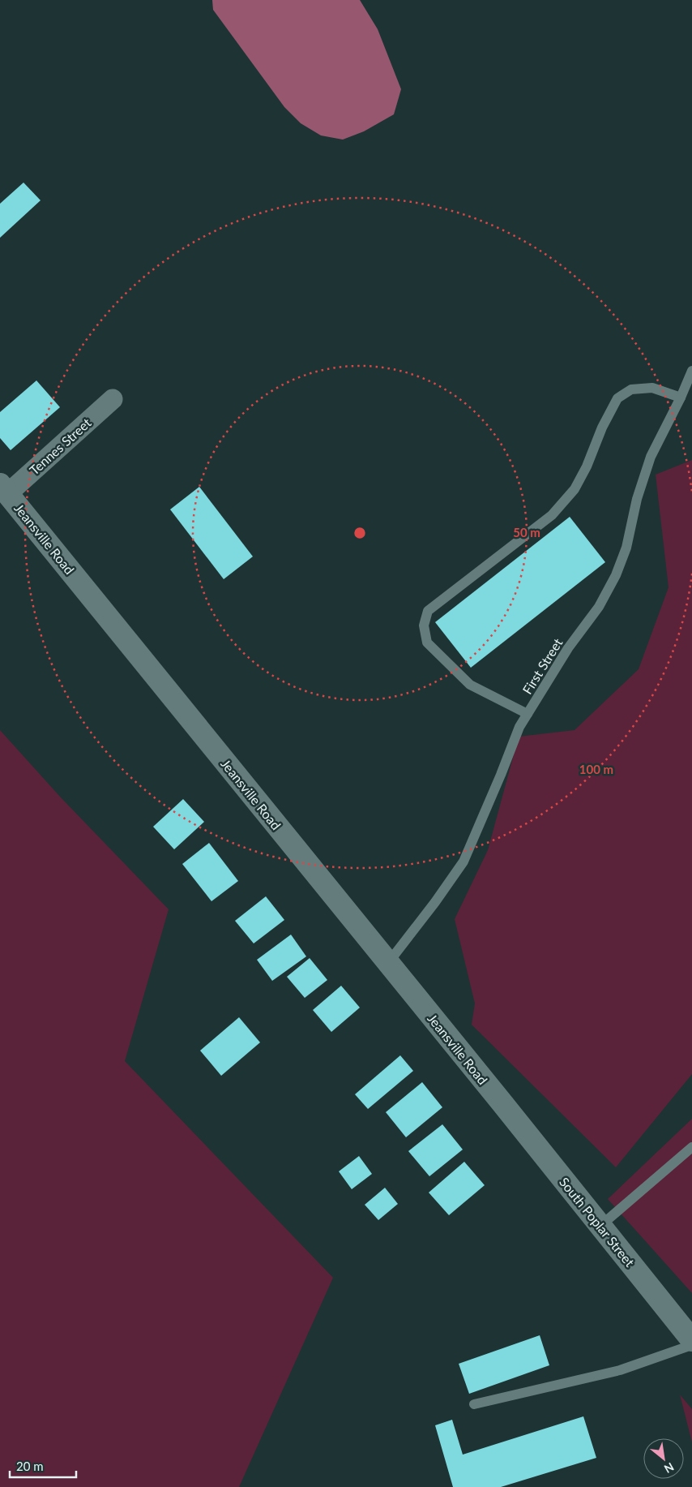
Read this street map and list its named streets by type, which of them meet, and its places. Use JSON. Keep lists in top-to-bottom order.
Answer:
{
  "streets": {
    "street": ["Tennes Street", "Jeansville Road", "South Poplar Street"],
    "lane": ["First Street"]
  },
  "crossings": [
    ["Tennes Street", "Jeansville Road"],
    ["Jeansville Road", "First Street"],
    ["Jeansville Road", "South Poplar Street"]
  ],
  "scale_bar": "20 m",
  "north": "bottom right",
  "rings": ["50 m", "100 m"]
}
